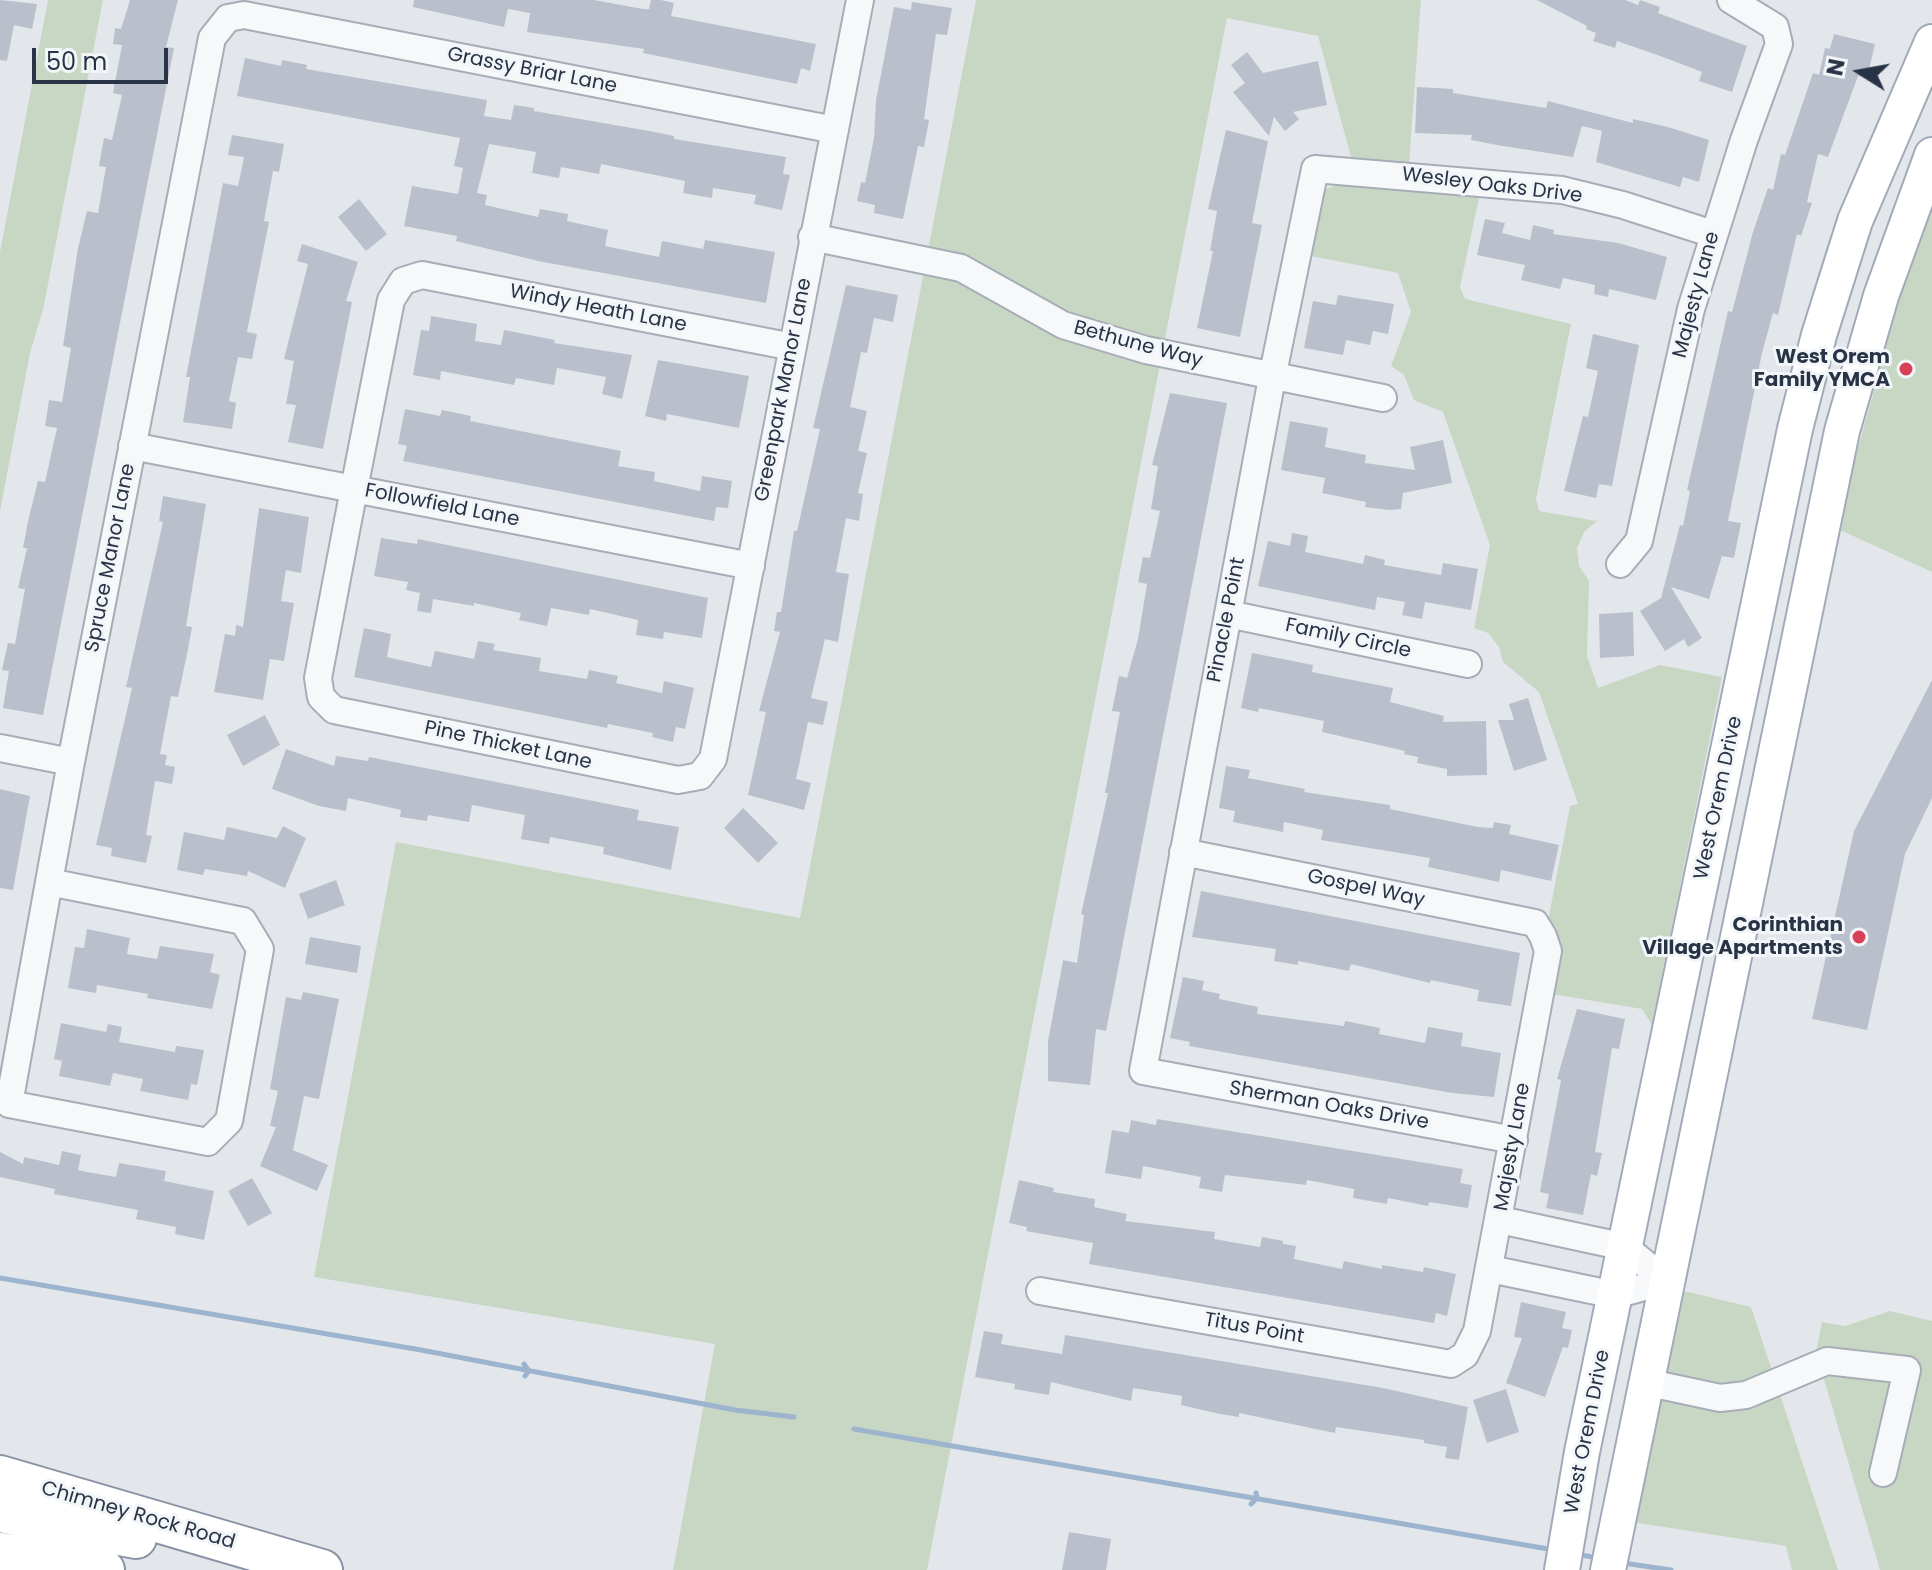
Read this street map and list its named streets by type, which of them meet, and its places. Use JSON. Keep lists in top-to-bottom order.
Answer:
{
  "streets": {
    "highway": ["Chimney Rock Road"],
    "main road": ["West Orem Drive"],
    "street": [
      "Grassy Briar Lane",
      "Wesley Oaks Drive",
      "Majesty Lane",
      "Windy Heath Lane",
      "Bethune Way",
      "Greenpark Manor Lane",
      "Followfield Lane",
      "Spruce Manor Lane",
      "Pinacle Point",
      "Family Circle",
      "Pine Thicket Lane",
      "Gospel Way",
      "Sherman Oaks Drive",
      "Titus Point"
    ]
  },
  "crossings": [
    ["Grassy Briar Lane", "Greenpark Manor Lane"],
    ["Grassy Briar Lane", "Spruce Manor Lane"],
    ["Wesley Oaks Drive", "Majesty Lane"],
    ["Wesley Oaks Drive", "Pinacle Point"],
    ["Majesty Lane", "Gospel Way"],
    ["Majesty Lane", "Sherman Oaks Drive"],
    ["Majesty Lane", "Titus Point"],
    ["Windy Heath Lane", "Greenpark Manor Lane"],
    ["Windy Heath Lane", "Followfield Lane"],
    ["Windy Heath Lane", "Pine Thicket Lane"],
    ["Bethune Way", "Greenpark Manor Lane"],
    ["Bethune Way", "Pinacle Point"],
    ["Greenpark Manor Lane", "Followfield Lane"],
    ["Greenpark Manor Lane", "Pine Thicket Lane"],
    ["Followfield Lane", "Spruce Manor Lane"],
    ["Followfield Lane", "Pine Thicket Lane"],
    ["Pinacle Point", "Family Circle"],
    ["Pinacle Point", "Gospel Way"],
    ["Pinacle Point", "Sherman Oaks Drive"]
  ],
  "places": ["West Orem Family YMCA", "Corinthian Village Apartments"],
  "scale_bar": "50 m",
  "north": "left"
}
